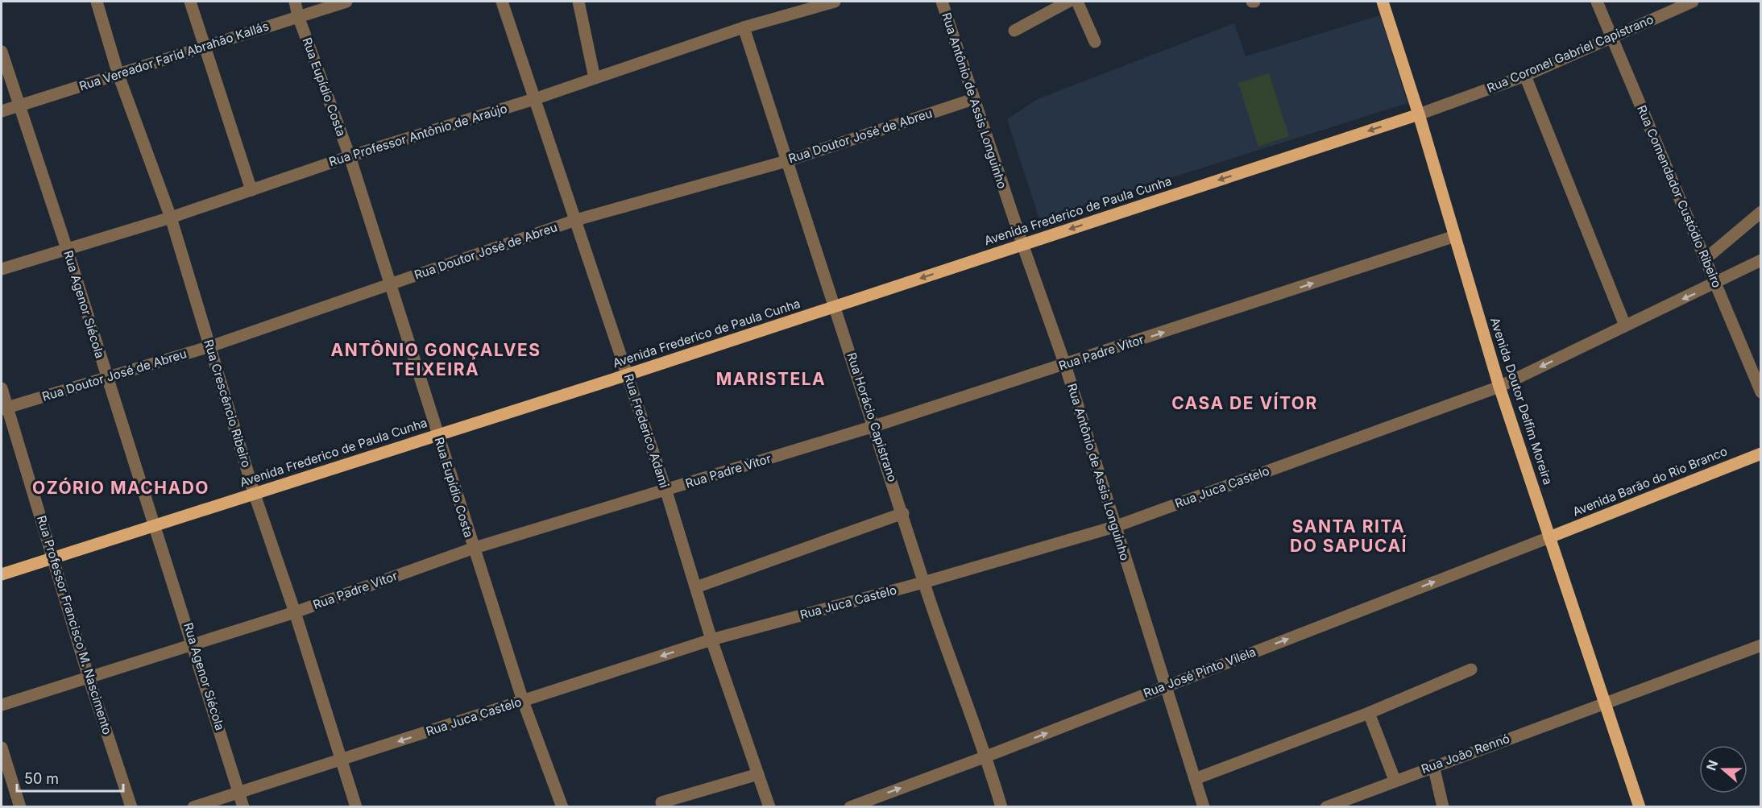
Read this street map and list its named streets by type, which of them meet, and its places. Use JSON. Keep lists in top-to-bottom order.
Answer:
{
  "streets": {
    "main road": ["Avenida Frederico de Paula Cunha", "Avenida Doutor Delfim Moreira", "Avenida Barão do Rio Branco"],
    "street": [
      "Rua Coronel Gabriel Capistrano",
      "Rua Vereador Farid Abrahão Kallás",
      "Rua Eupídio Costa",
      "Rua Antônio de Assis Longuinho",
      "Rua Professor Antônio de Araújo",
      "Rua Doutor José de Abreu",
      "Rua Comendador Custódio Ribeiro",
      "Rua Agenor Siécola",
      "Rua Padre Vitor",
      "Rua Crescêncio Ribeiro",
      "Rua Horácio Capistrano",
      "Rua Frederico Adami",
      "Rua Juca Castelo",
      "Rua Professor Francisco M. Nascimento",
      "Rua José Pinto Vilela",
      "Rua João Rennó"
    ]
  },
  "crossings": [
    ["Rua Coronel Gabriel Capistrano", "Rua Comendador Custódio Ribeiro"],
    ["Rua Coronel Gabriel Capistrano", "Avenida Frederico de Paula Cunha"],
    ["Rua Coronel Gabriel Capistrano", "Avenida Doutor Delfim Moreira"],
    ["Rua Vereador Farid Abrahão Kallás", "Rua Eupídio Costa"],
    ["Rua Vereador Farid Abrahão Kallás", "Rua Agenor Siécola"],
    ["Rua Vereador Farid Abrahão Kallás", "Rua Crescêncio Ribeiro"],
    ["Rua Eupídio Costa", "Rua Professor Antônio de Araújo"],
    ["Rua Eupídio Costa", "Rua Doutor José de Abreu"],
    ["Rua Eupídio Costa", "Avenida Frederico de Paula Cunha"],
    ["Rua Eupídio Costa", "Rua Padre Vitor"],
    ["Rua Eupídio Costa", "Rua Juca Castelo"],
    ["Rua Antônio de Assis Longuinho", "Rua Doutor José de Abreu"],
    ["Rua Antônio de Assis Longuinho", "Avenida Frederico de Paula Cunha"],
    ["Rua Antônio de Assis Longuinho", "Rua Padre Vitor"],
    ["Rua Antônio de Assis Longuinho", "Rua Juca Castelo"],
    ["Rua Antônio de Assis Longuinho", "Rua José Pinto Vilela"],
    ["Rua Professor Antônio de Araújo", "Rua Agenor Siécola"],
    ["Rua Professor Antônio de Araújo", "Rua Crescêncio Ribeiro"],
    ["Rua Professor Antônio de Araújo", "Rua Horácio Capistrano"],
    ["Rua Professor Antônio de Araújo", "Rua Frederico Adami"],
    ["Rua Doutor José de Abreu", "Rua Agenor Siécola"],
    ["Rua Doutor José de Abreu", "Rua Crescêncio Ribeiro"],
    ["Rua Doutor José de Abreu", "Rua Horácio Capistrano"],
    ["Rua Doutor José de Abreu", "Rua Frederico Adami"],
    ["Rua Doutor José de Abreu", "Rua Professor Francisco M. Nascimento"],
    ["Rua Comendador Custódio Ribeiro", "Rua Juca Castelo"],
    ["Avenida Frederico de Paula Cunha", "Rua Agenor Siécola"],
    ["Avenida Frederico de Paula Cunha", "Avenida Doutor Delfim Moreira"],
    ["Avenida Frederico de Paula Cunha", "Rua Crescêncio Ribeiro"],
    ["Avenida Frederico de Paula Cunha", "Rua Horácio Capistrano"],
    ["Avenida Frederico de Paula Cunha", "Rua Frederico Adami"],
    ["Avenida Frederico de Paula Cunha", "Rua Professor Francisco M. Nascimento"],
    ["Rua Agenor Siécola", "Rua Padre Vitor"],
    ["Rua Agenor Siécola", "Rua Juca Castelo"],
    ["Rua Padre Vitor", "Avenida Doutor Delfim Moreira"],
    ["Rua Padre Vitor", "Rua Crescêncio Ribeiro"],
    ["Rua Padre Vitor", "Rua Horácio Capistrano"],
    ["Rua Padre Vitor", "Rua Frederico Adami"],
    ["Rua Padre Vitor", "Rua Professor Francisco M. Nascimento"],
    ["Avenida Doutor Delfim Moreira", "Avenida Barão do Rio Branco"],
    ["Avenida Doutor Delfim Moreira", "Rua Juca Castelo"],
    ["Avenida Doutor Delfim Moreira", "Rua José Pinto Vilela"],
    ["Avenida Doutor Delfim Moreira", "Rua João Rennó"],
    ["Rua Crescêncio Ribeiro", "Rua Juca Castelo"],
    ["Rua Horácio Capistrano", "Rua Juca Castelo"],
    ["Rua Horácio Capistrano", "Rua José Pinto Vilela"],
    ["Rua Frederico Adami", "Rua Juca Castelo"],
    ["Avenida Barão do Rio Branco", "Rua José Pinto Vilela"]
  ],
  "one_way": ["Avenida Frederico de Paula Cunha", "Rua Juca Castelo"],
  "districts": [
    "ANTÔNIO GONÇALVES TEIXEIRA",
    "MARISTELA",
    "CASA DE VÍTOR",
    "OZÓRIO MACHADO",
    "SANTA RITA DO SAPUCAÍ"
  ],
  "scale_bar": "50 m",
  "north": "left"
}
